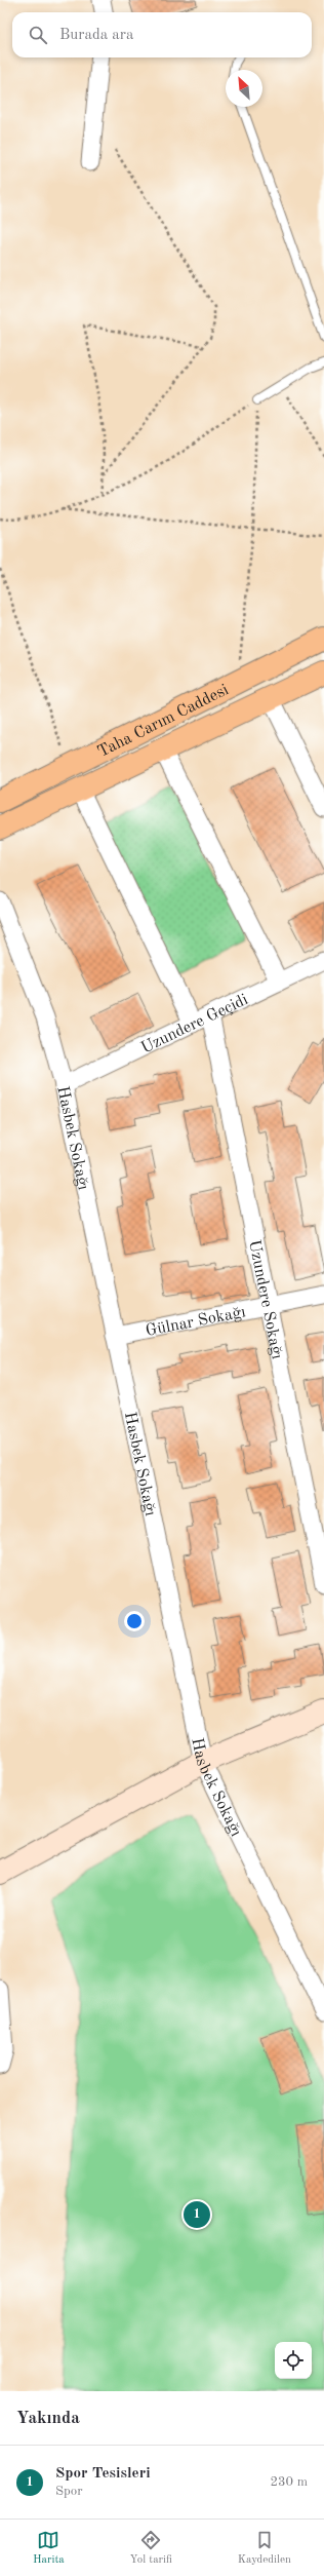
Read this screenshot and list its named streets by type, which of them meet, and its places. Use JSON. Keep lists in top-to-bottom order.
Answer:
{
  "streets": {
    "main road": ["Taha Carım Caddesi"],
    "street": [
      "Uzundere Geçidi",
      "Hasbek Sokağı",
      "Uzundere Sokağı",
      "Gülnar Sokağı"
    ]
  },
  "crossings": [
    ["Uzundere Geçidi", "Hasbek Sokağı"],
    ["Uzundere Geçidi", "Uzundere Sokağı"],
    ["Hasbek Sokağı", "Gülnar Sokağı"],
    ["Uzundere Sokağı", "Gülnar Sokağı"]
  ],
  "north": "top left",
  "page": {
    "search": "Burada ara",
    "pins": "1",
    "heading": "Yakında",
    "list": [
      {
        "mark": "1",
        "name": "Spor Tesisleri",
        "note": "Spor",
        "value": "230 m"
      }
    ],
    "nav": ["Harita", "Yol tarifi", "Kaydedilen"]
  }
}
